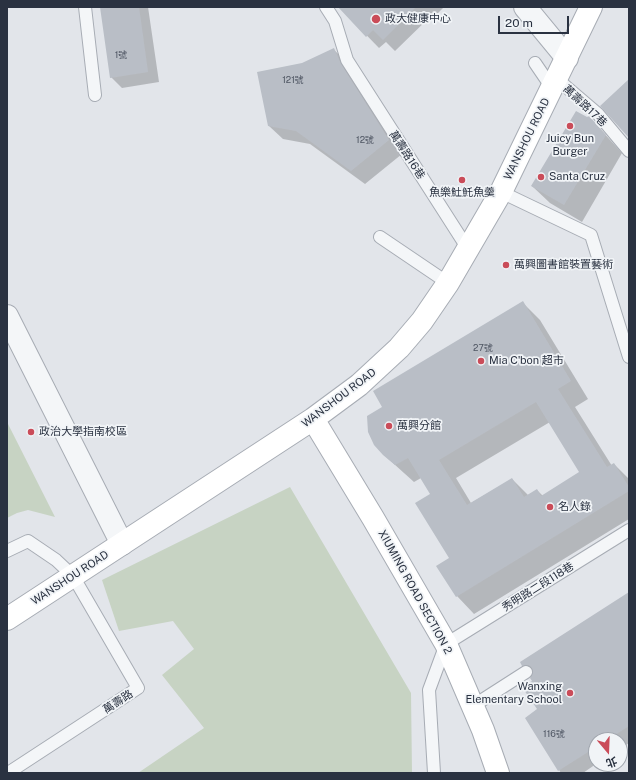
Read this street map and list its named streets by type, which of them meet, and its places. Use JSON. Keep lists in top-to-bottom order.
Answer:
{
  "streets": {
    "street": ["WANSHOU ROAD", "XIUMING ROAD SECTION 2"],
    "lane": [
      "萬壽路17巷",
      "萬壽路16巷",
      "秀明路二段118巷",
      "萬壽路"
    ]
  },
  "crossings": [
    ["萬壽路17巷", "WANSHOU ROAD"],
    ["WANSHOU ROAD", "萬壽路16巷"],
    ["WANSHOU ROAD", "XIUMING ROAD SECTION 2"],
    ["WANSHOU ROAD", "萬壽路"],
    ["秀明路二段118巷", "XIUMING ROAD SECTION 2"]
  ],
  "places": [
    "政大健康中心",
    "Juicy Bun Burger",
    "Santa Cruz",
    "魚樂𩵚魠魚羹",
    "萬興圖書館裝置藝術",
    "Mia C'bon 超市",
    "萬興分館",
    "政治大學指南校區",
    "名人錄",
    "Wanxing Elementary School"
  ],
  "house_numbers": [
    "1號",
    "121號",
    "12號",
    "27號",
    "116號"
  ],
  "scale_bar": "20 m",
  "north": "bottom"
}
